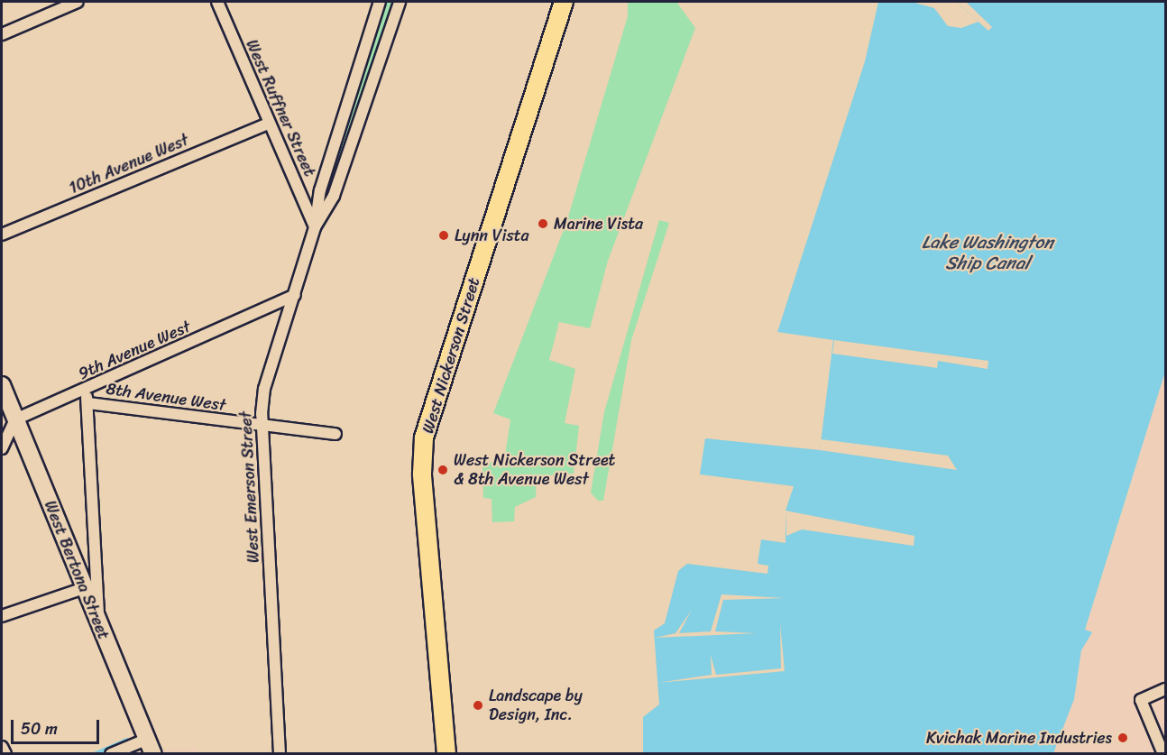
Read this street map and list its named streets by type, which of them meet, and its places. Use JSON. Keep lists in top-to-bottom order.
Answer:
{
  "streets": {
    "main road": ["West Nickerson Street"],
    "street": [
      "West Ruffner Street",
      "10th Avenue West",
      "9th Avenue West",
      "8th Avenue West",
      "West Emerson Street",
      "West Bertona Street"
    ]
  },
  "crossings": [
    ["West Ruffner Street", "10th Avenue West"],
    ["West Ruffner Street", "West Emerson Street"],
    ["9th Avenue West", "West Emerson Street"],
    ["9th Avenue West", "West Bertona Street"],
    ["8th Avenue West", "West Emerson Street"]
  ],
  "water": ["Lake Washington Ship Canal"],
  "places": [
    "Marine Vista",
    "Lynn Vista",
    "West Nickerson Street & 8th Avenue West",
    "Landscape by Design, Inc.",
    "Kvichak Marine Industries"
  ],
  "scale_bar": "50 m"
}
